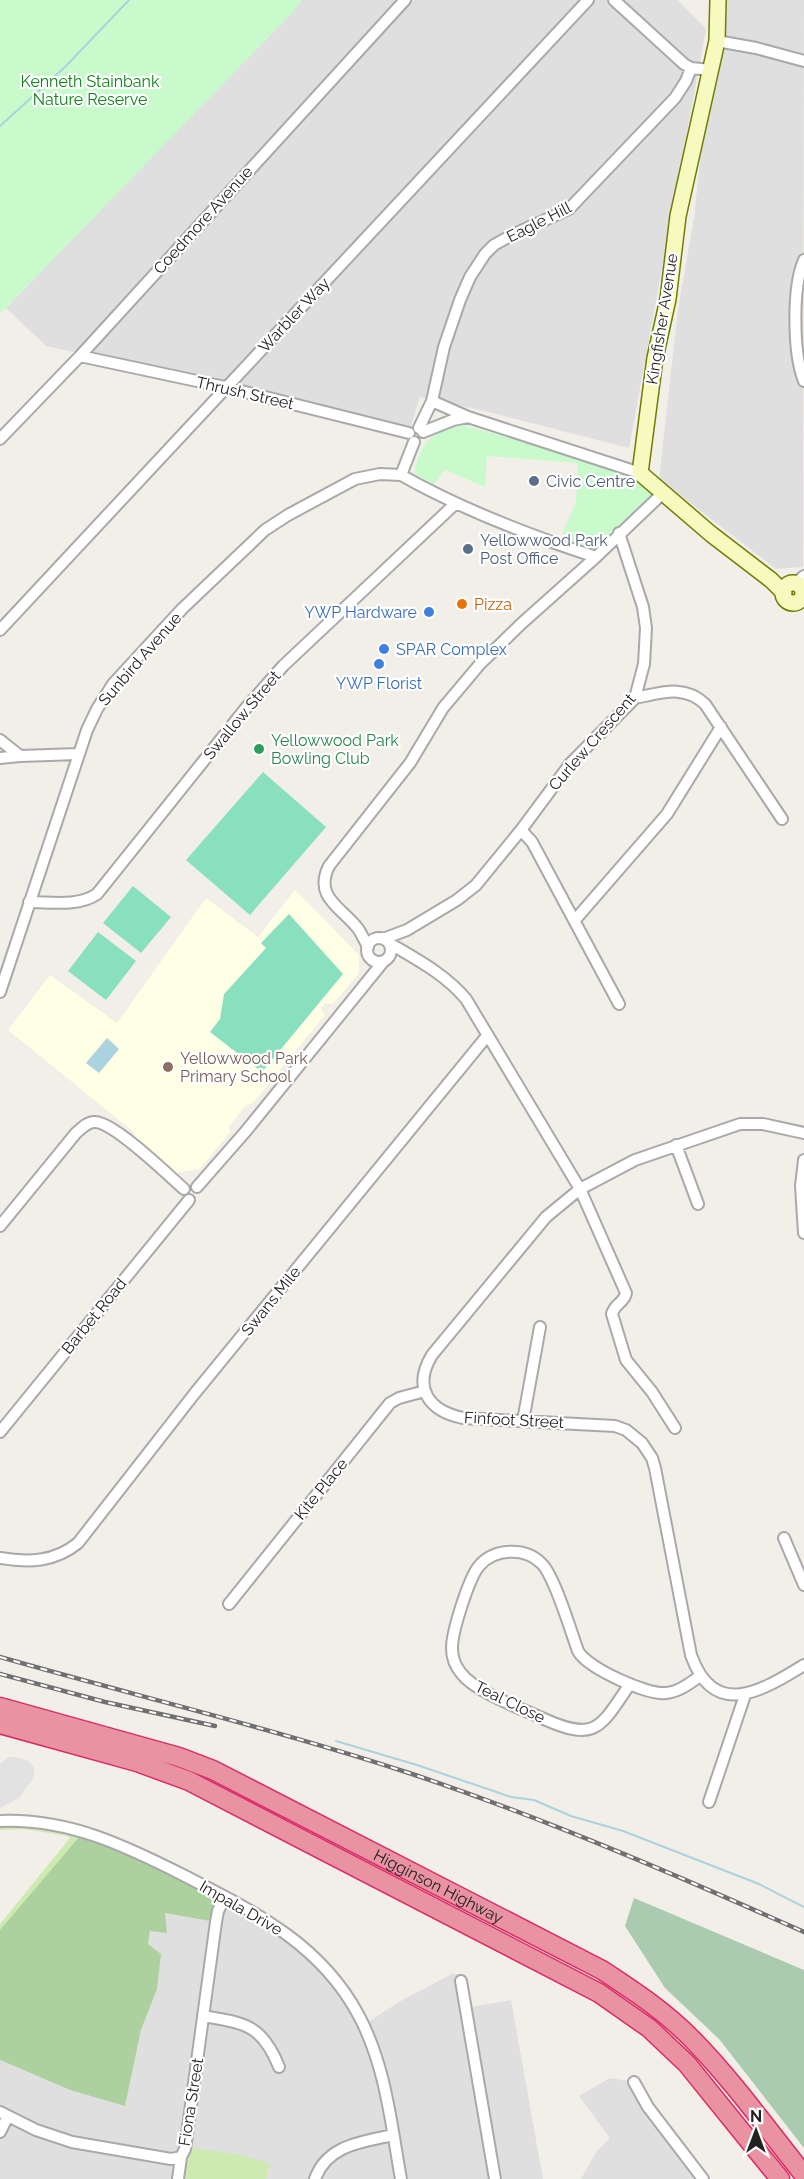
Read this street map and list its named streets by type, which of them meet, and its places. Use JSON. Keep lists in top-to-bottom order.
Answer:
{
  "streets": {
    "highway": ["Higginson Highway"],
    "street": [
      "Coedmore Avenue",
      "Eagle Hill",
      "Warbler Way",
      "Kingfisher Avenue",
      "Thrush Street",
      "Sunbird Avenue",
      "Swallow Street",
      "Curlew Crescent",
      "Swans Mile",
      "Barbet Road",
      "Finfoot Street",
      "Kite Place",
      "Teal Close",
      "Impala Drive",
      "Fiona Street"
    ]
  },
  "crossings": [
    ["Coedmore Avenue", "Thrush Street"],
    ["Warbler Way", "Thrush Street"],
    ["Sunbird Avenue", "Swallow Street"],
    ["Finfoot Street", "Kite Place"],
    ["Finfoot Street", "Teal Close"],
    ["Impala Drive", "Fiona Street"]
  ],
  "parks": ["Kenneth Stainbank Nature Reserve"],
  "places": [
    "Civic Centre",
    "Yellowwood Park Post Office",
    "Pizza",
    "YWP Hardware",
    "SPAR Complex",
    "YWP Florist",
    "Yellowwood Park Bowling Club",
    "Yellowwood Park Primary School"
  ],
  "north": "top"
}
